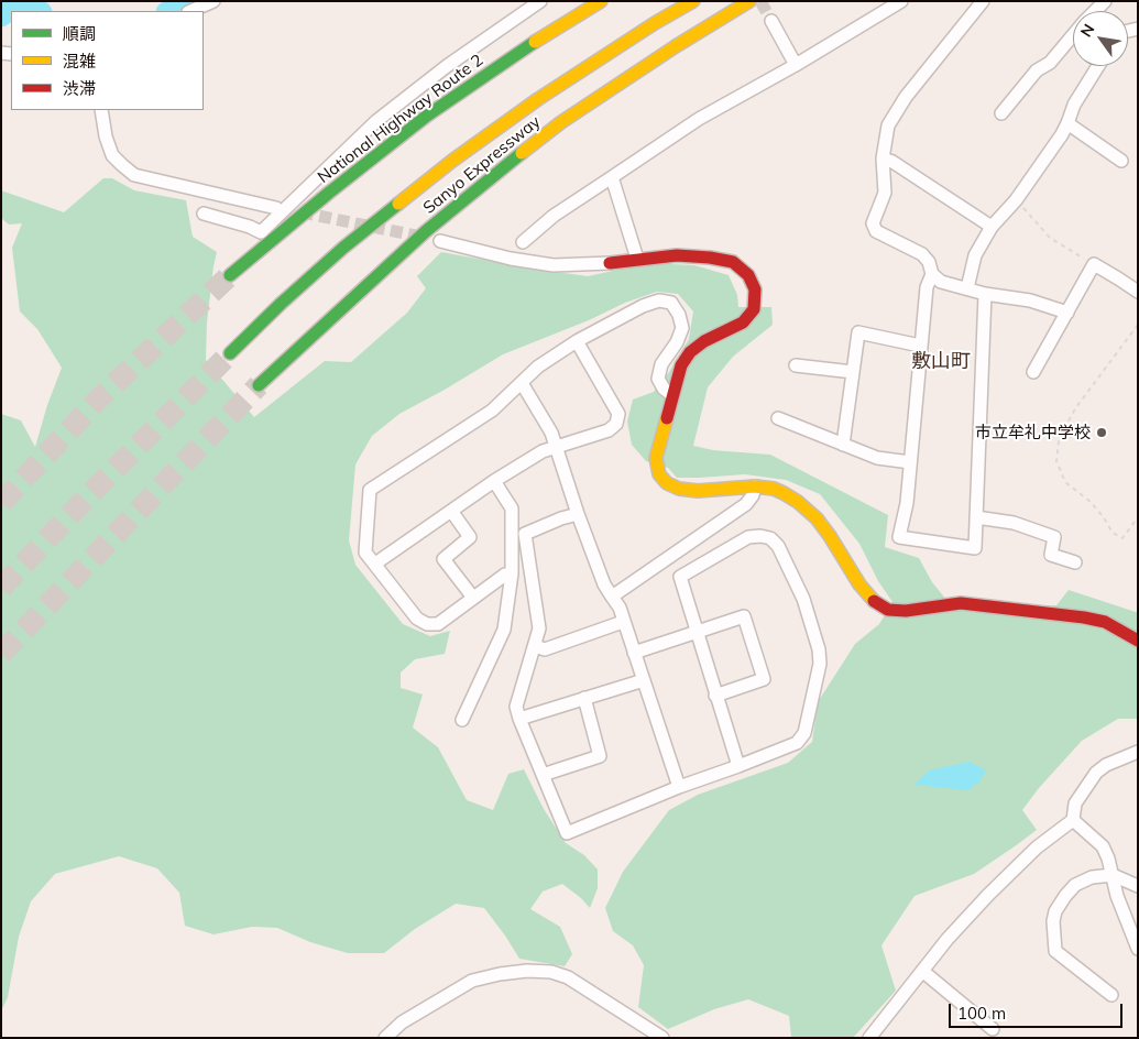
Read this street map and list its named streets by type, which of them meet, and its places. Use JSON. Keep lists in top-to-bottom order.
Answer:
{
  "streets": {
    "main road": ["National Highway Route 2", "Sanyo Expressway"]
  },
  "districts": ["敷山町"],
  "places": ["市立牟礼中学校"],
  "legend": ["順調", "混雑", "渋滞"],
  "scale_bar": "100 m",
  "north": "top left"
}
